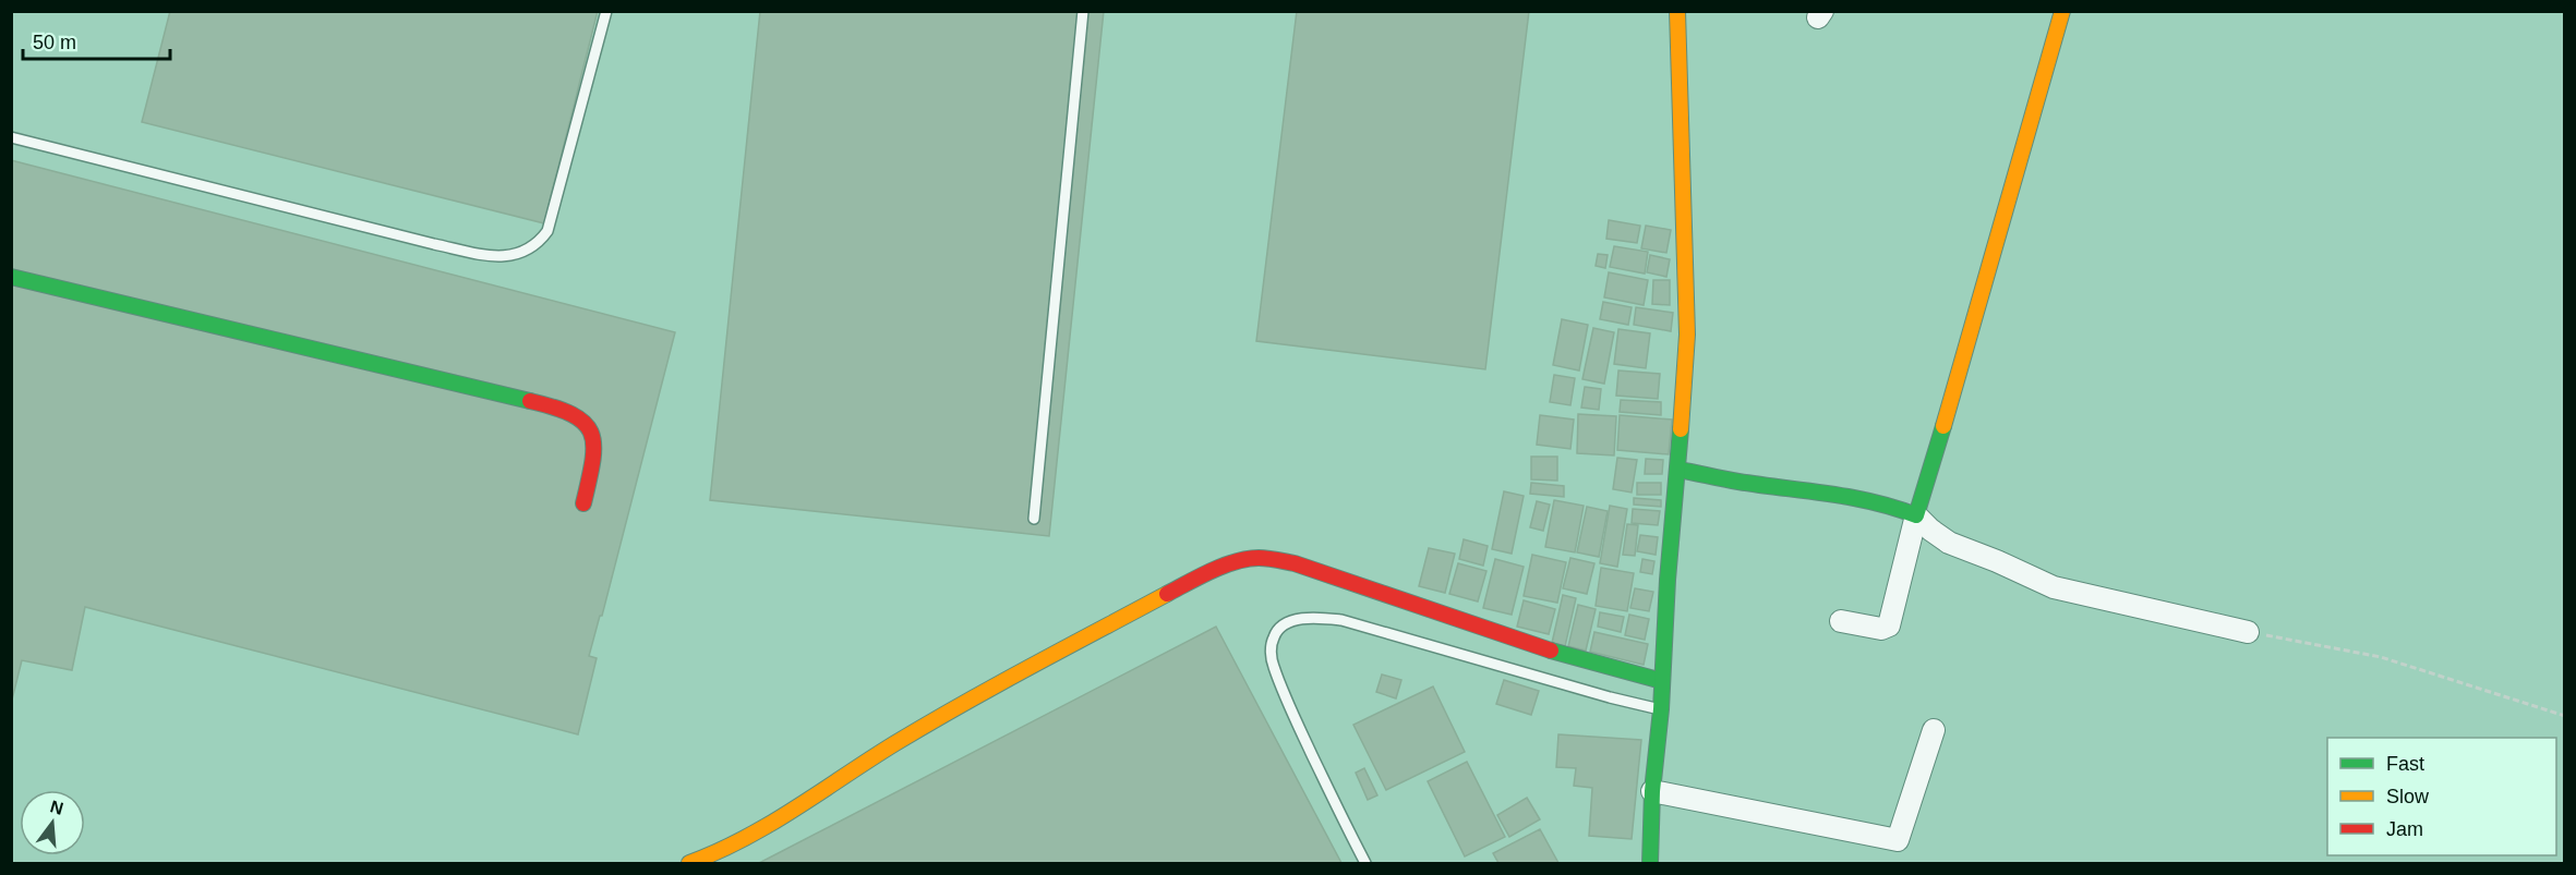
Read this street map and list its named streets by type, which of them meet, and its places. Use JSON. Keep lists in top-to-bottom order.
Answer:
{
  "legend": ["Fast", "Slow", "Jam"],
  "scale_bar": "50 m",
  "north": "top"
}
